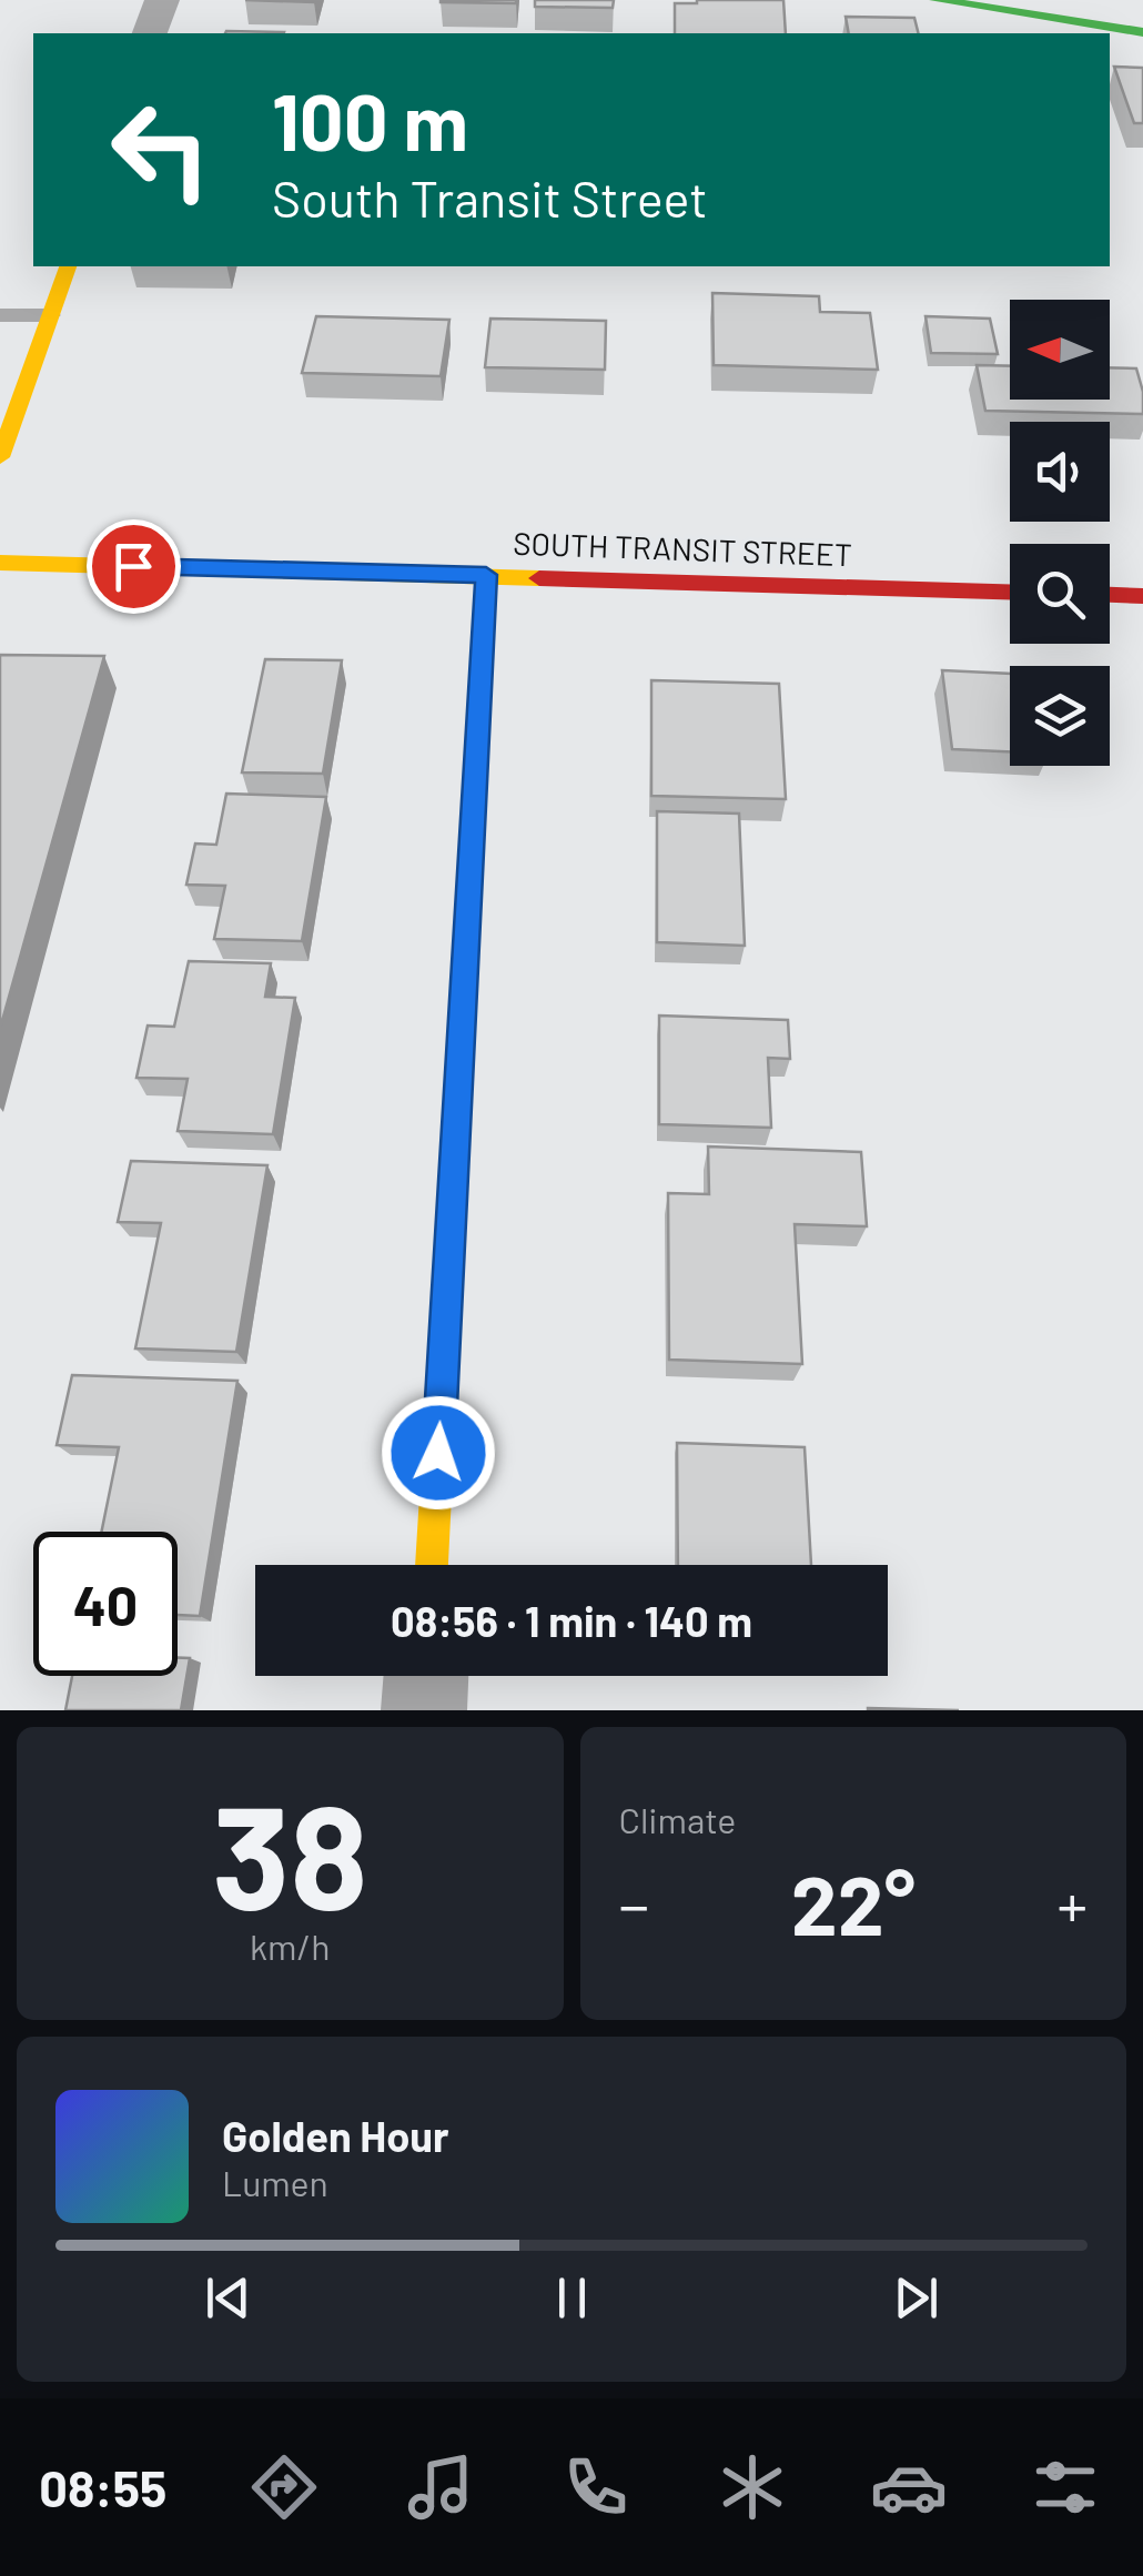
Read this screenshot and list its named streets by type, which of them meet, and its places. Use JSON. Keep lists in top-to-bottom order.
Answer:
{
  "streets": {
    "main road": ["SOUTH TRANSIT STREET"]
  },
  "north": "left",
  "page": {
    "turn": ["100 m", "South Transit Street"],
    "limit": "40",
    "trip": "08:56 · 1 min · 140 m",
    "tile": [
      ["38", "km/h"],
      "Climate"
    ],
    "heat": ["−", "22°", "+"],
    "song": ["Golden Hour", "Lumen"],
    "tabs": "08:55"
  }
}
